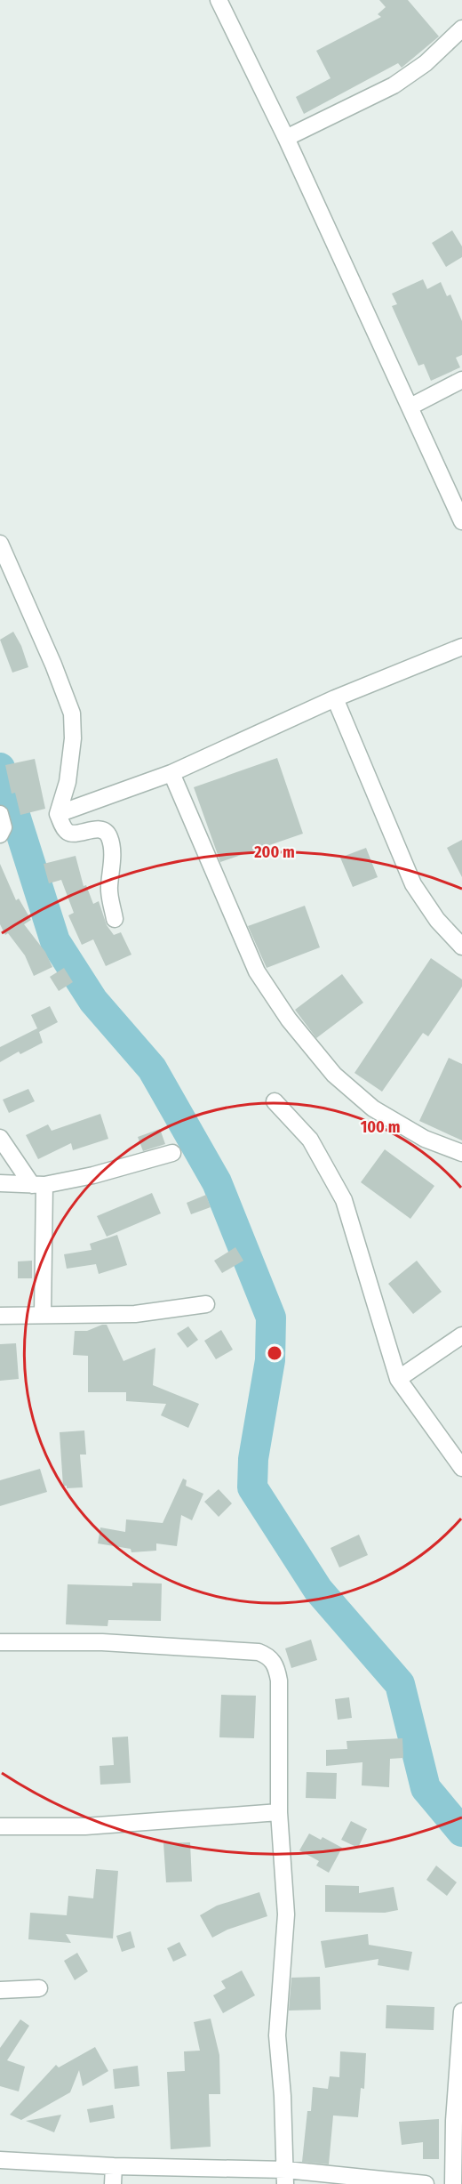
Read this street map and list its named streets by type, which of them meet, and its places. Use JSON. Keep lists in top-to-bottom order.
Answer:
{
  "rings": ["200 m", "100 m"]
}
